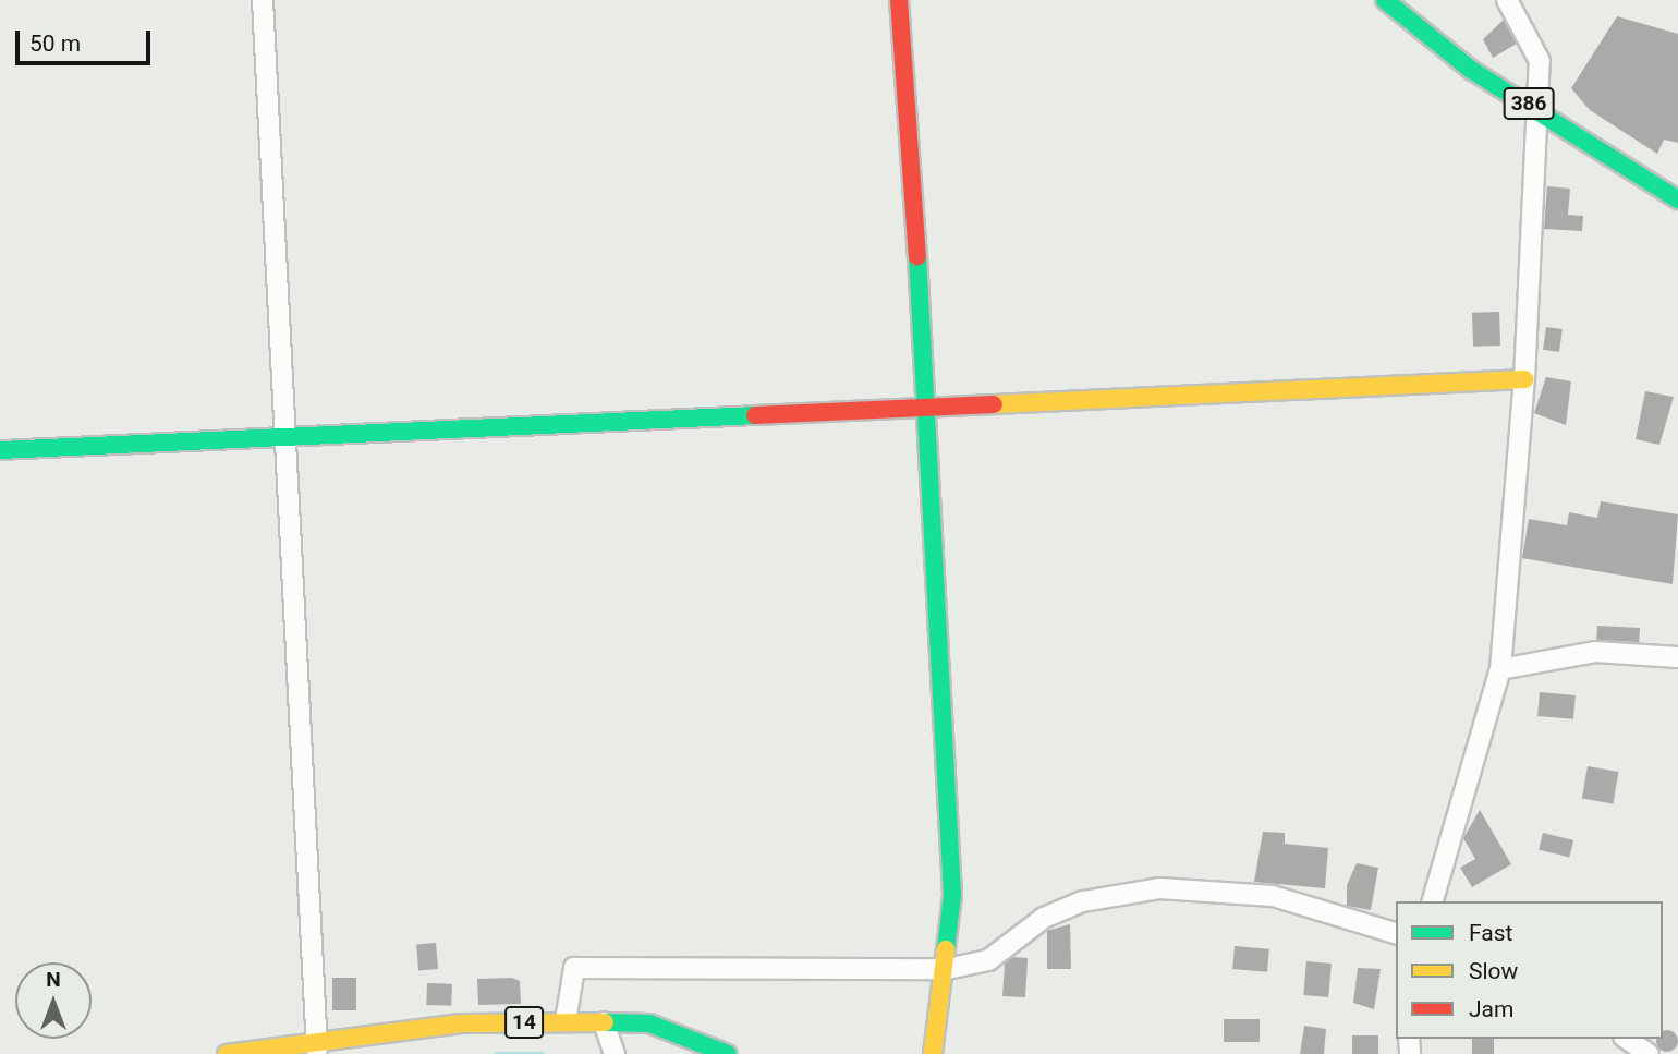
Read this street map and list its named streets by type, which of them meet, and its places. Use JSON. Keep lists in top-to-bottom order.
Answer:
{
  "streets": {
    "main road": ["386", "14"]
  },
  "legend": ["Fast", "Slow", "Jam"],
  "scale_bar": "50 m",
  "north": "top"
}
